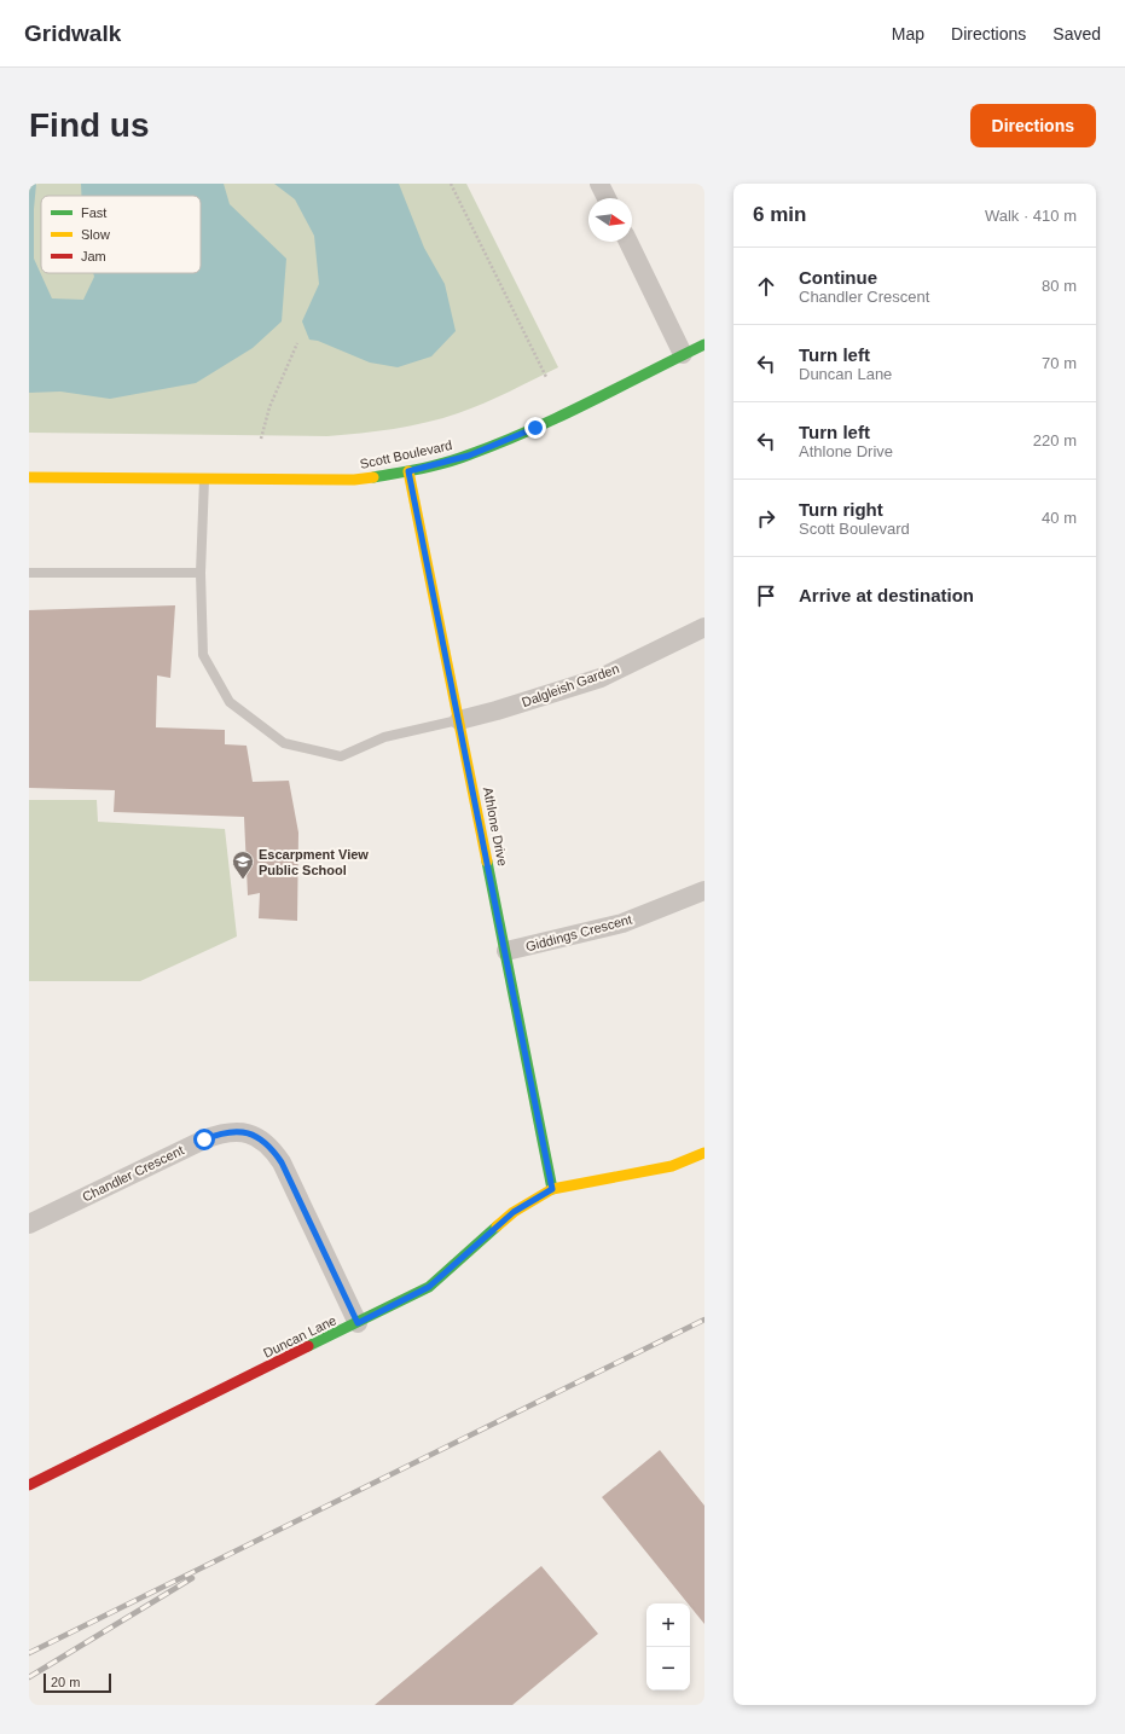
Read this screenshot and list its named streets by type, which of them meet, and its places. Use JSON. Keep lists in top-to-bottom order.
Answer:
{
  "streets": {
    "street": [
      "Scott Boulevard",
      "Dalgleish Garden",
      "Athlone Drive",
      "Giddings Crescent",
      "Chandler Crescent",
      "Duncan Lane"
    ]
  },
  "crossings": [
    ["Scott Boulevard", "Athlone Drive"],
    ["Dalgleish Garden", "Athlone Drive"],
    ["Athlone Drive", "Giddings Crescent"],
    ["Athlone Drive", "Duncan Lane"],
    ["Chandler Crescent", "Duncan Lane"]
  ],
  "places": {
    "school or university": ["Escarpment View Public School"]
  },
  "legend": ["Fast", "Slow", "Jam"],
  "scale_bar": "20 m",
  "north": "right",
  "page": {
    "header": "Gridwalk",
    "nav": ["Map", "Directions", "Saved"],
    "buttons": "Directions",
    "title": "Find us",
    "heading": ["6 min", "Walk · 410 m"],
    "list": [
      ["Continue", "Chandler Crescent", "80 m"],
      ["Turn left", "Duncan Lane", "70 m"],
      ["Turn left", "Athlone Drive", "220 m"],
      ["Turn right", "Scott Boulevard", "40 m"],
      "Arrive at destination"
    ],
    "map_buttons": ["+", "−"],
    "scale": "20 m"
  }
}
